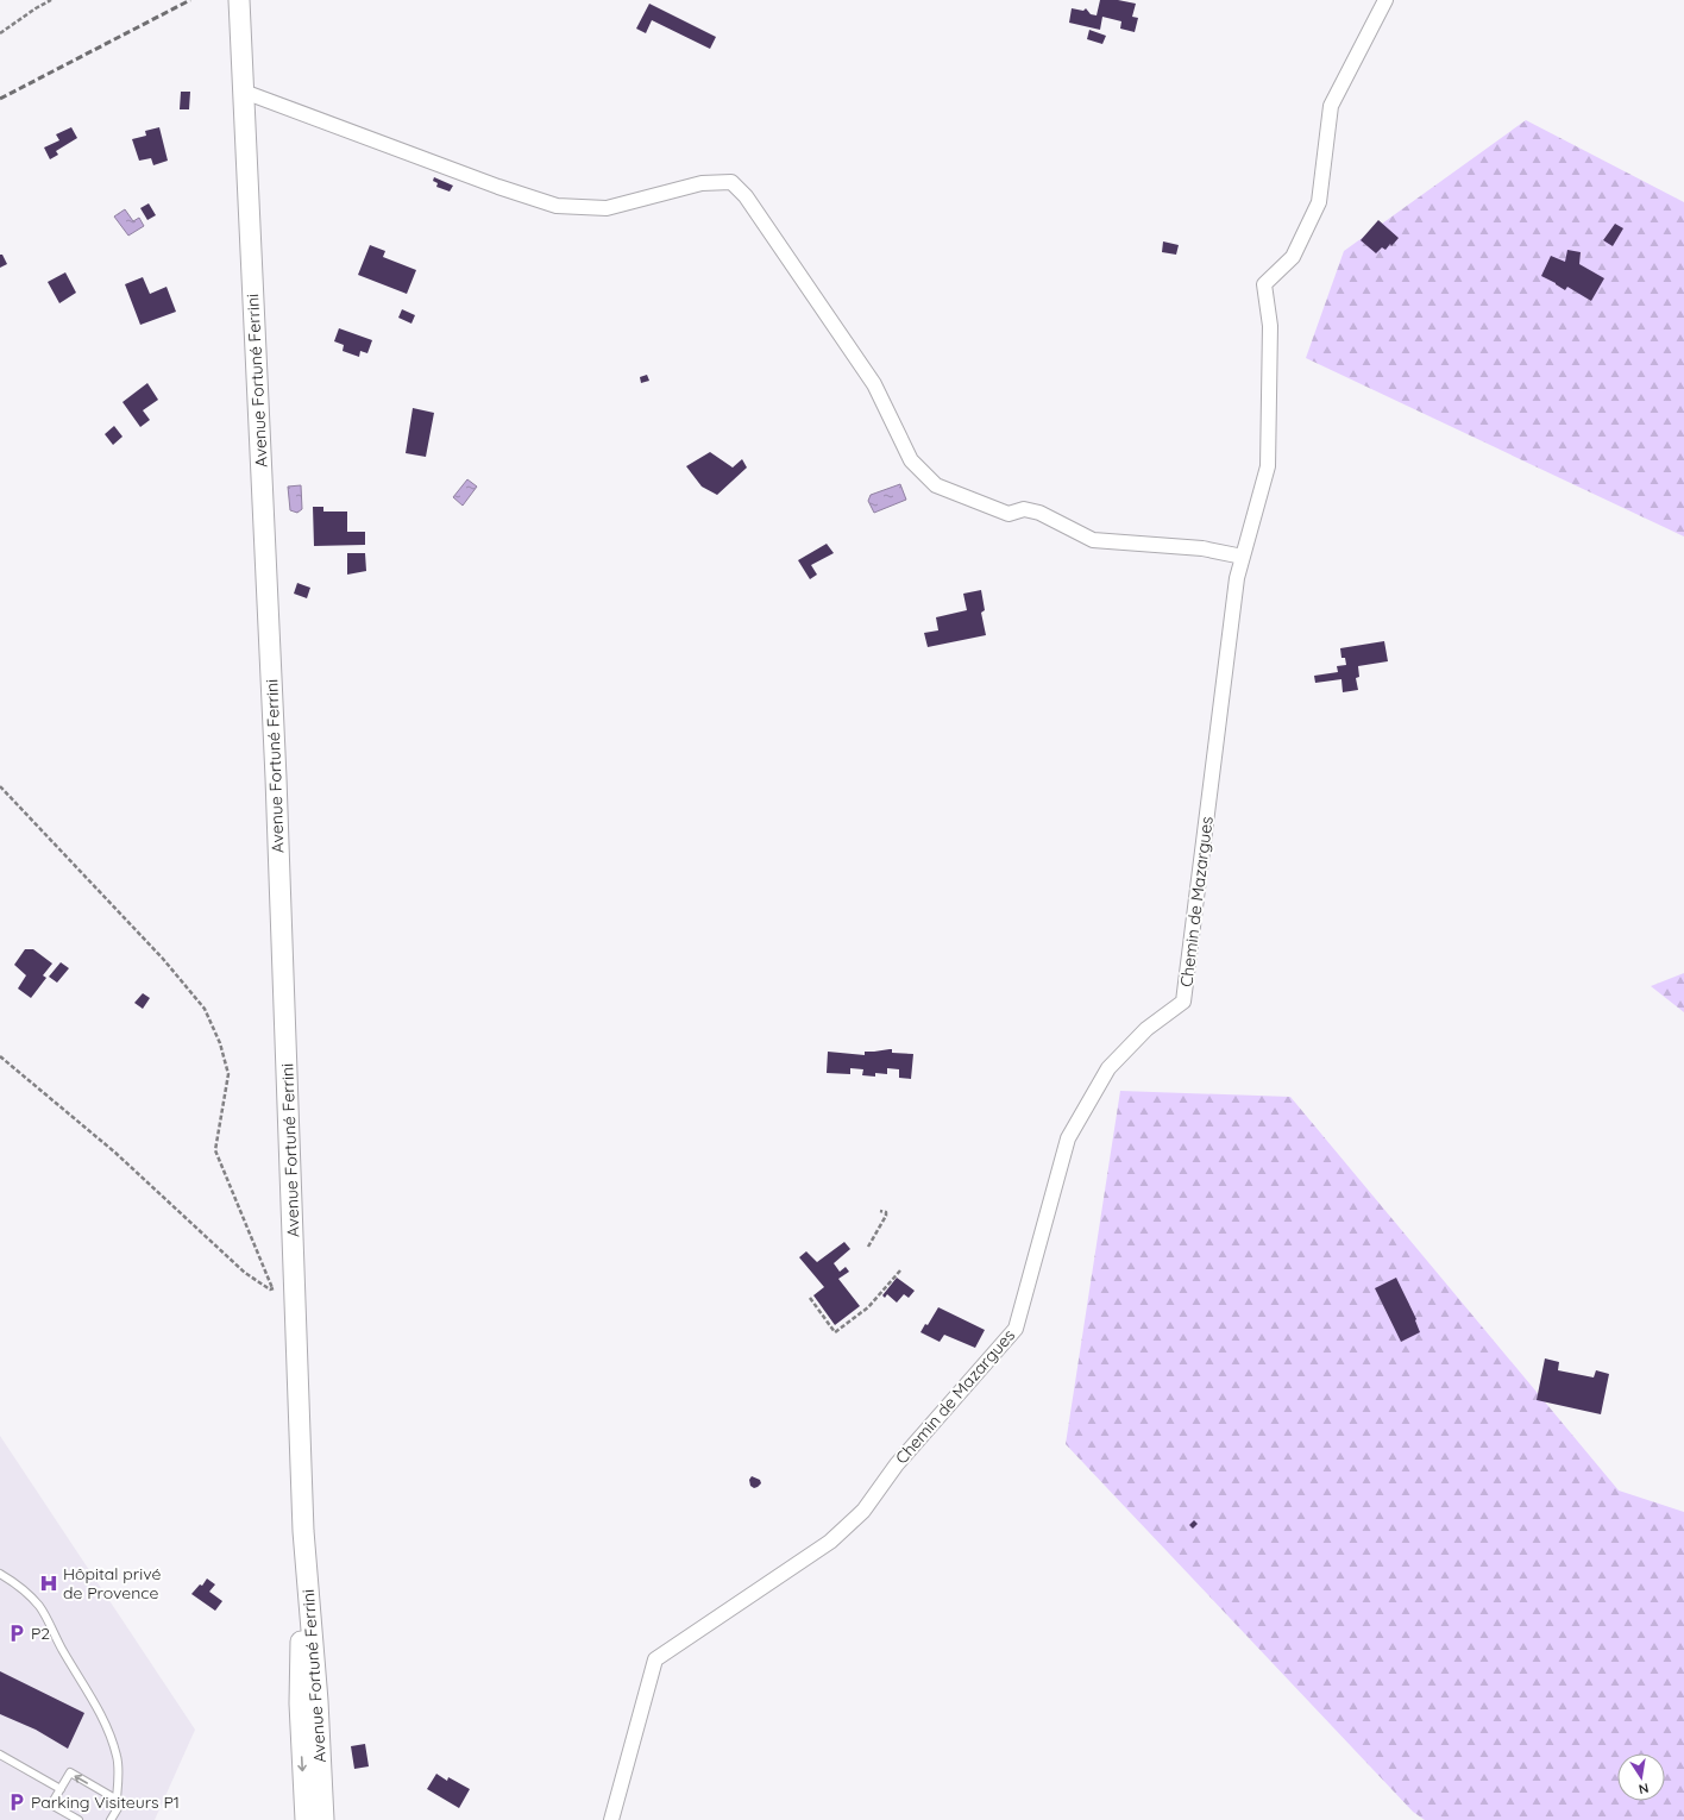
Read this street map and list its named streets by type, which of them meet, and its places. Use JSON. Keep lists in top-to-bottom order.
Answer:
{
  "streets": {
    "main road": ["Avenue Fortuné Ferrini"],
    "street": ["Chemin de Mazargues"]
  },
  "places": {
    "hospital": ["Hôpital privé de Provence"],
    "parking": ["P2", "Parking Visiteurs P1"]
  },
  "north": "bottom"
}
